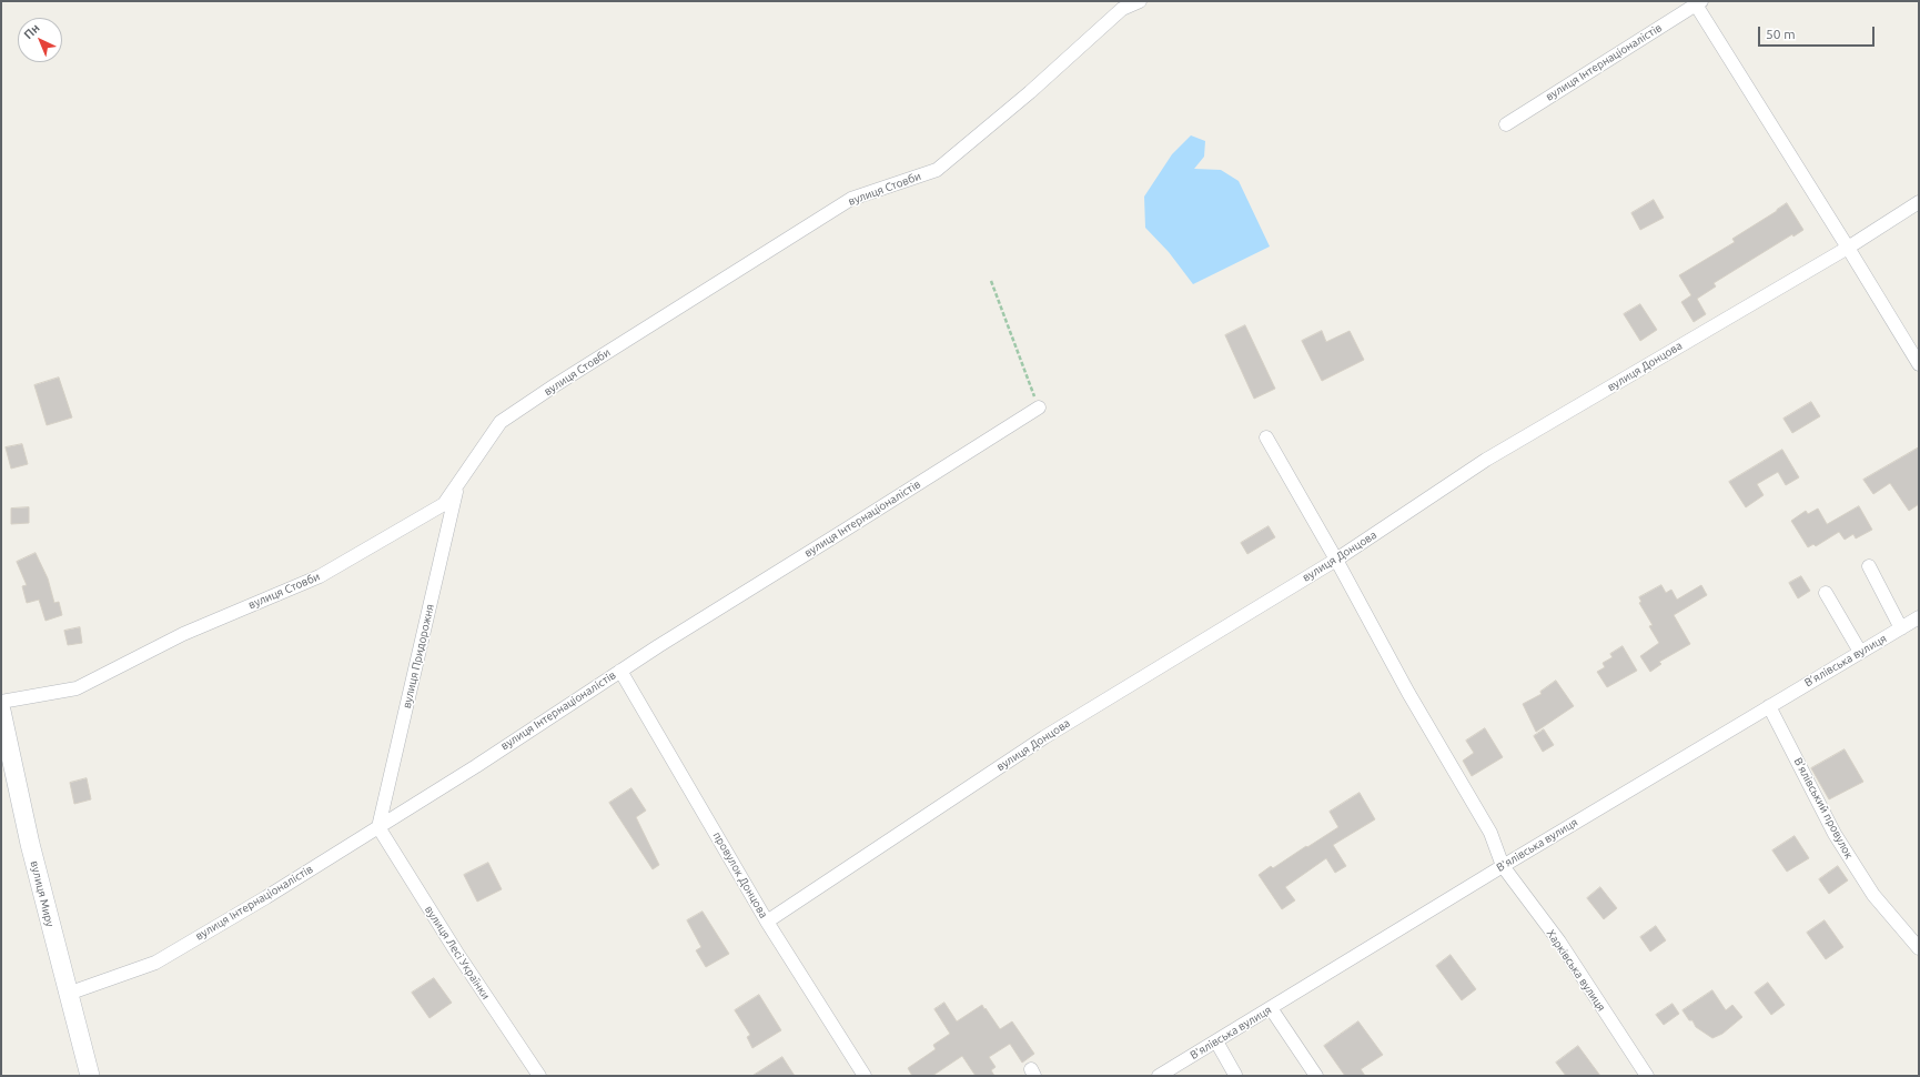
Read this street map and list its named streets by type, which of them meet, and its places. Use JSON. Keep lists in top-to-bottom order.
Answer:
{
  "streets": {
    "street": [
      "вулиця Інтернаціоналістів",
      "вулиця Стовби",
      "вулиця Донцова",
      "вулиця Придорожня",
      "В’ялівська вулиця",
      "В'ялівський провулок",
      "провулок Донцова",
      "вулиця Миру",
      "вулиця Лесі Українки",
      "Харківська вулиця"
    ]
  },
  "crossings": [
    ["вулиця Інтернаціоналістів", "вулиця Придорожня"],
    ["вулиця Інтернаціоналістів", "провулок Донцова"],
    ["вулиця Інтернаціоналістів", "вулиця Миру"],
    ["вулиця Інтернаціоналістів", "вулиця Лесі Українки"],
    ["вулиця Стовби", "вулиця Придорожня"],
    ["вулиця Донцова", "провулок Донцова"],
    ["вулиця Донцова", "Харківська вулиця"],
    ["вулиця Придорожня", "вулиця Лесі Українки"],
    ["В’ялівська вулиця", "В'ялівський провулок"],
    ["В’ялівська вулиця", "Харківська вулиця"]
  ],
  "scale_bar": "50 m",
  "north": "top left"
}
